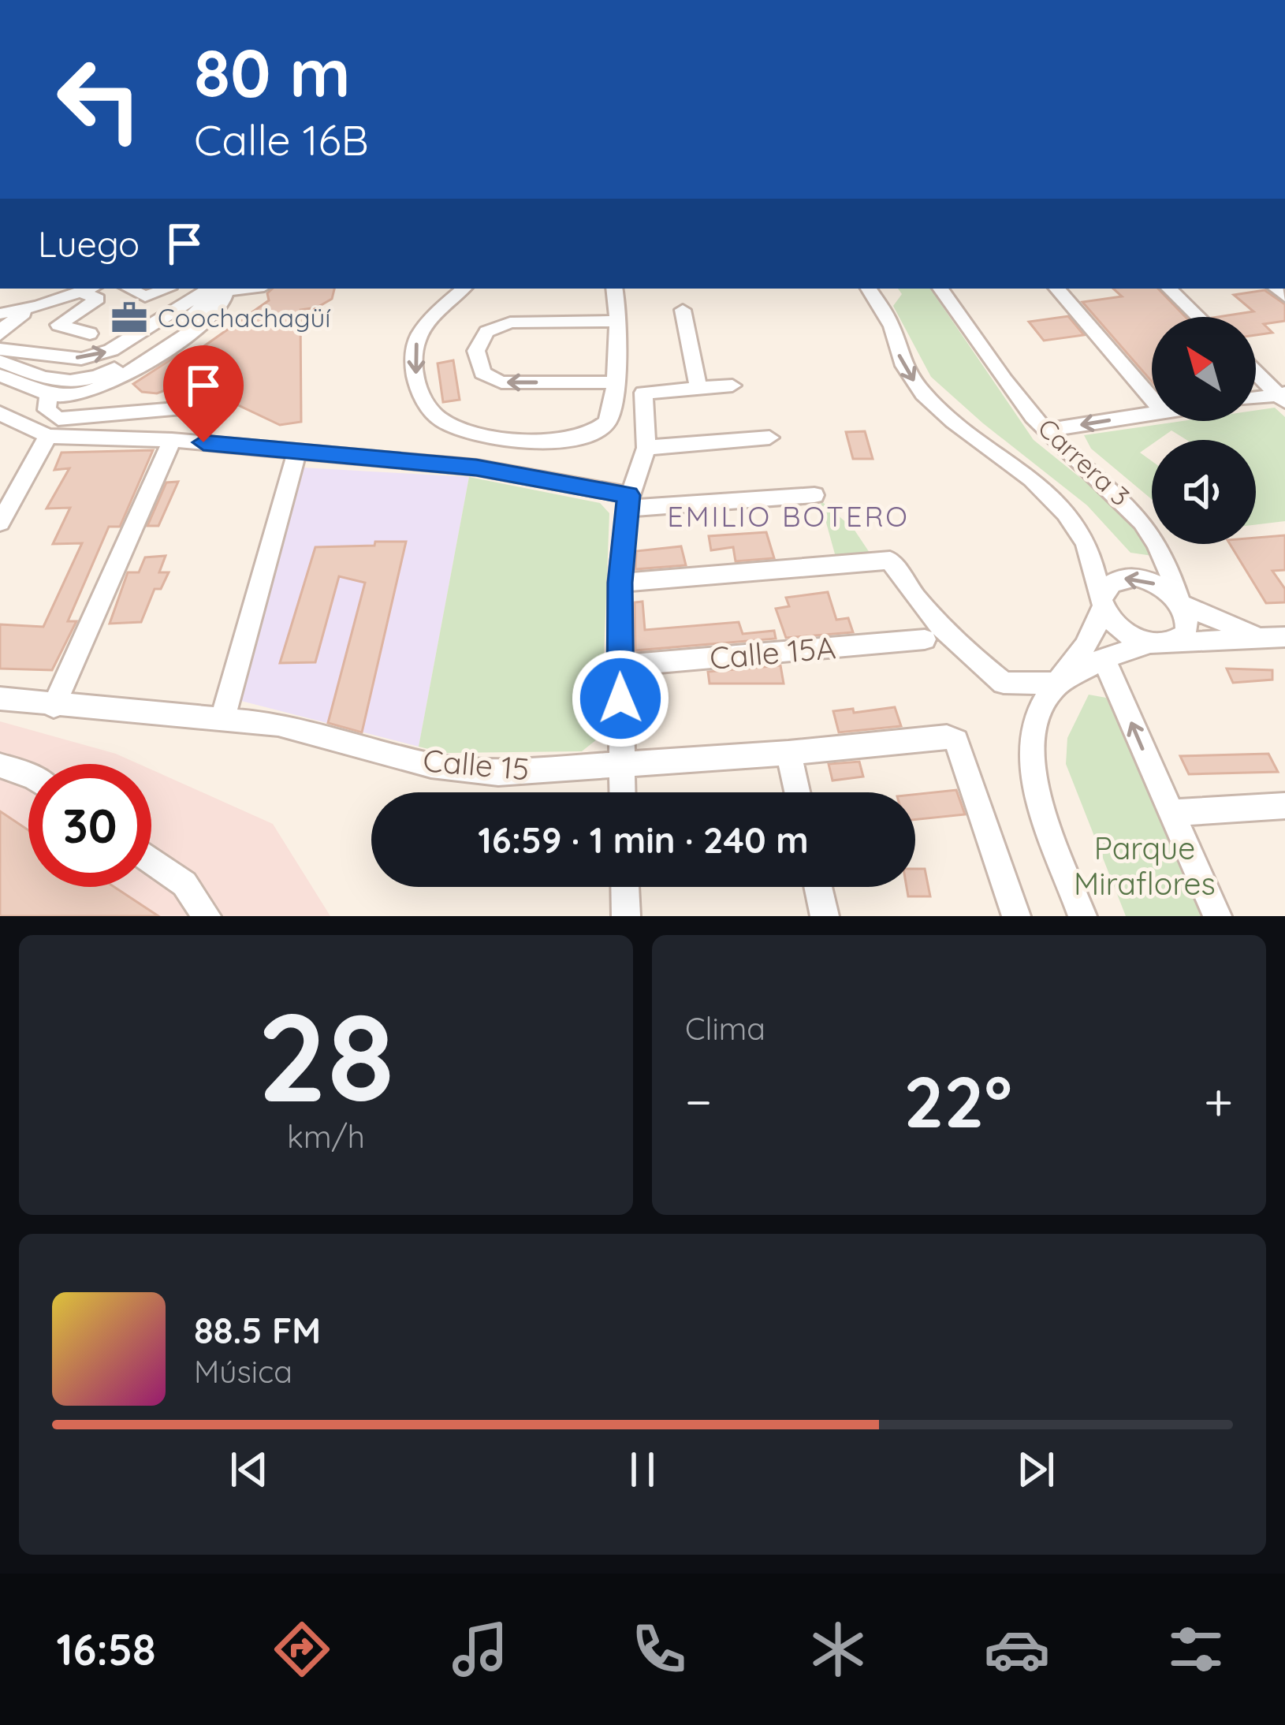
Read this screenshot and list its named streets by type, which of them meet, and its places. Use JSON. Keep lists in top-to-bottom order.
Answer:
{
  "streets": {
    "street": ["Carrera 3", "Calle 15A", "Calle 15"]
  },
  "districts": ["EMILIO BOTERO"],
  "parks": ["Parque Miraflores"],
  "places": {
    "office": ["Coochachagüí"]
  },
  "north": "top left",
  "page": {
    "turn": ["80 m", "Calle 16B"],
    "then": "Luego",
    "limit": "30",
    "trip": "16:59 · 1 min · 240 m",
    "tile": [
      ["28", "km/h"],
      "Clima"
    ],
    "heat": ["−", "22°", "+"],
    "song": ["88.5 FM", "Música"],
    "tabs": "16:58"
  }
}
